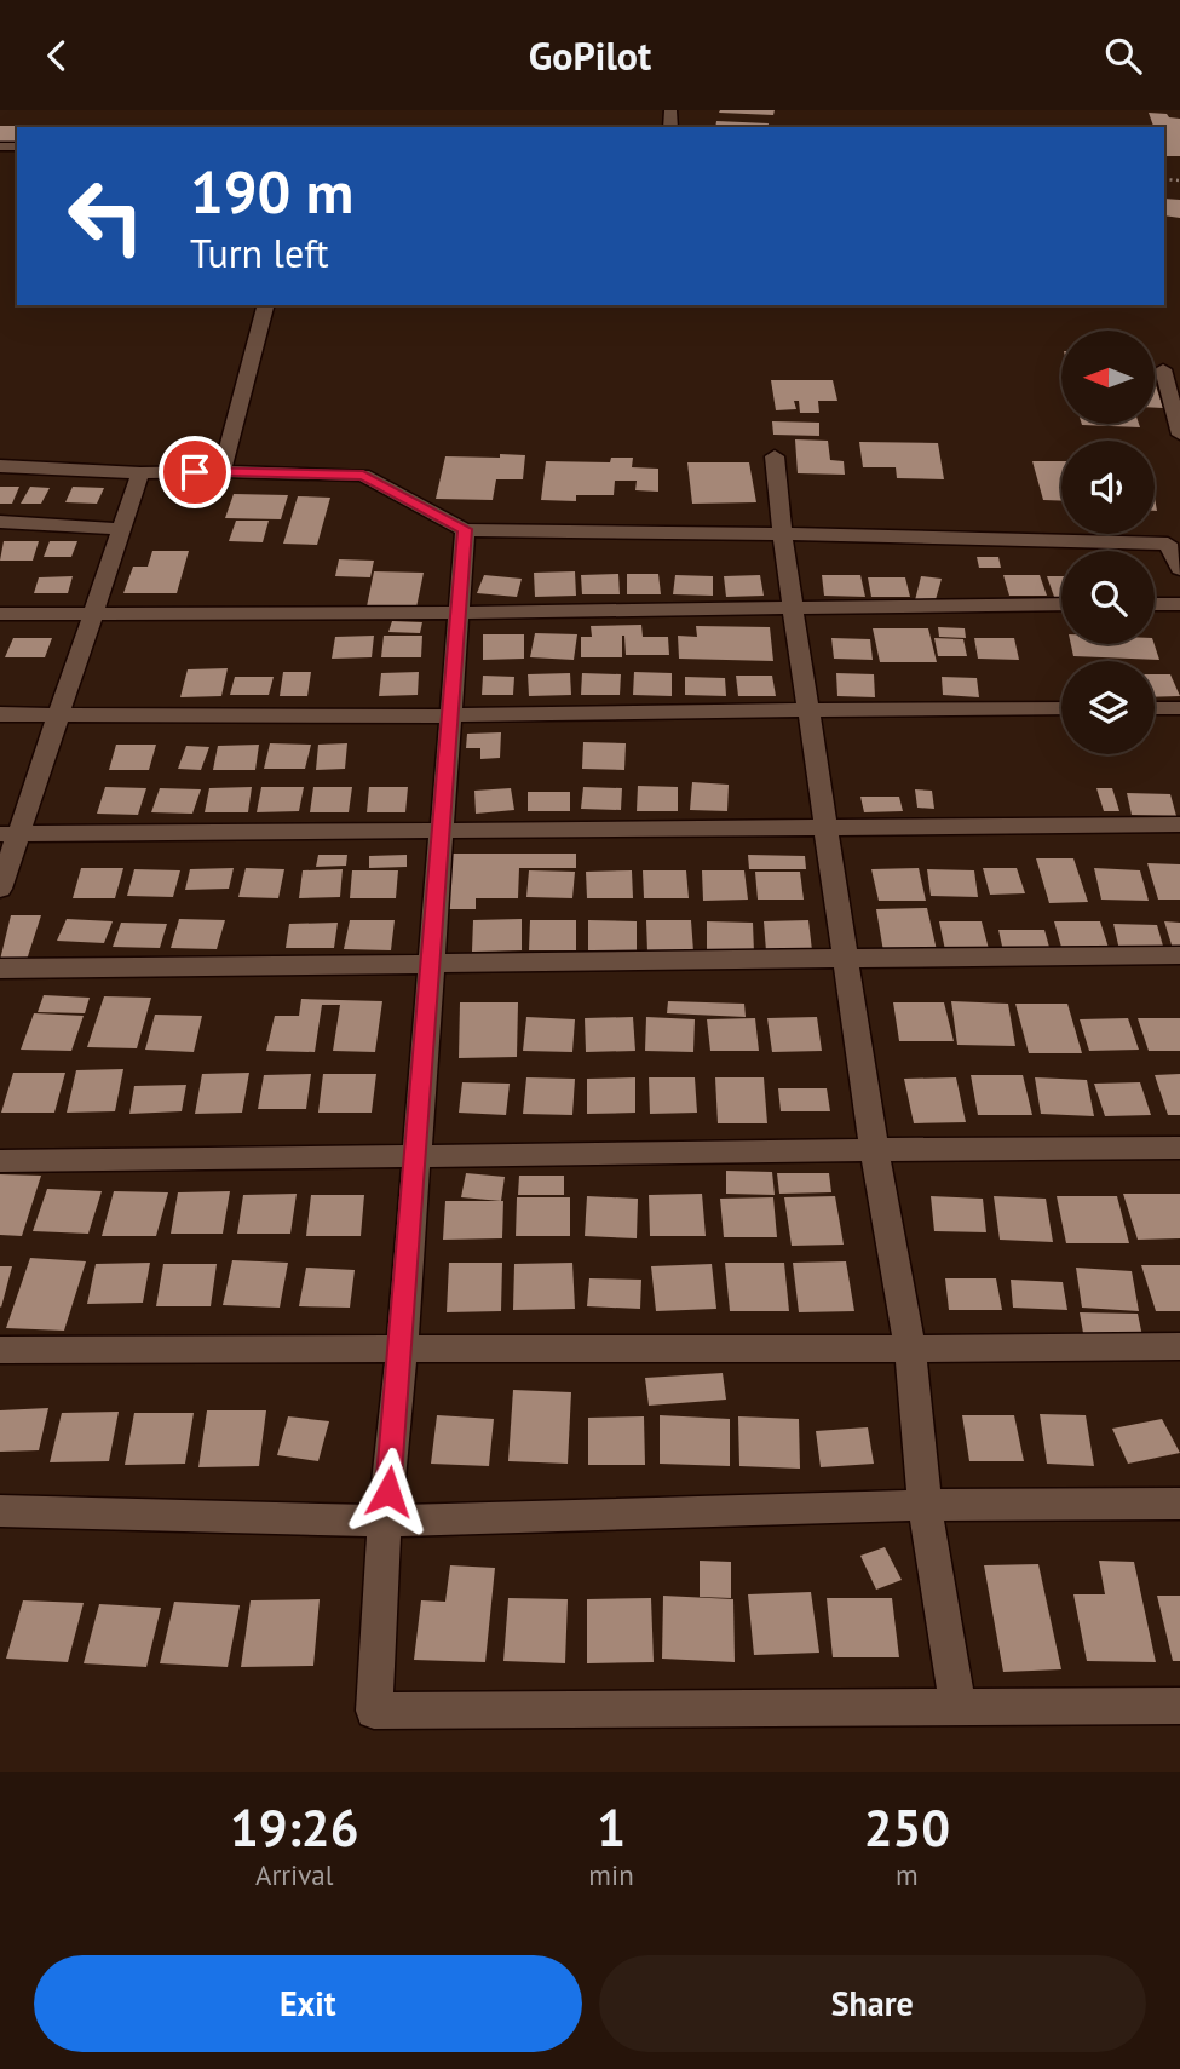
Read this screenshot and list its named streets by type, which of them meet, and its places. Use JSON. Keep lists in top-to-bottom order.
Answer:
{
  "north": "left",
  "page": {
    "header": "GoPilot",
    "turn": ["190 m", "Turn left"],
    "eta": [
      "19:26",
      "Arrival",
      "1",
      "min",
      "250",
      "m"
    ],
    "buttons": ["Exit", "Share"]
  }
}
